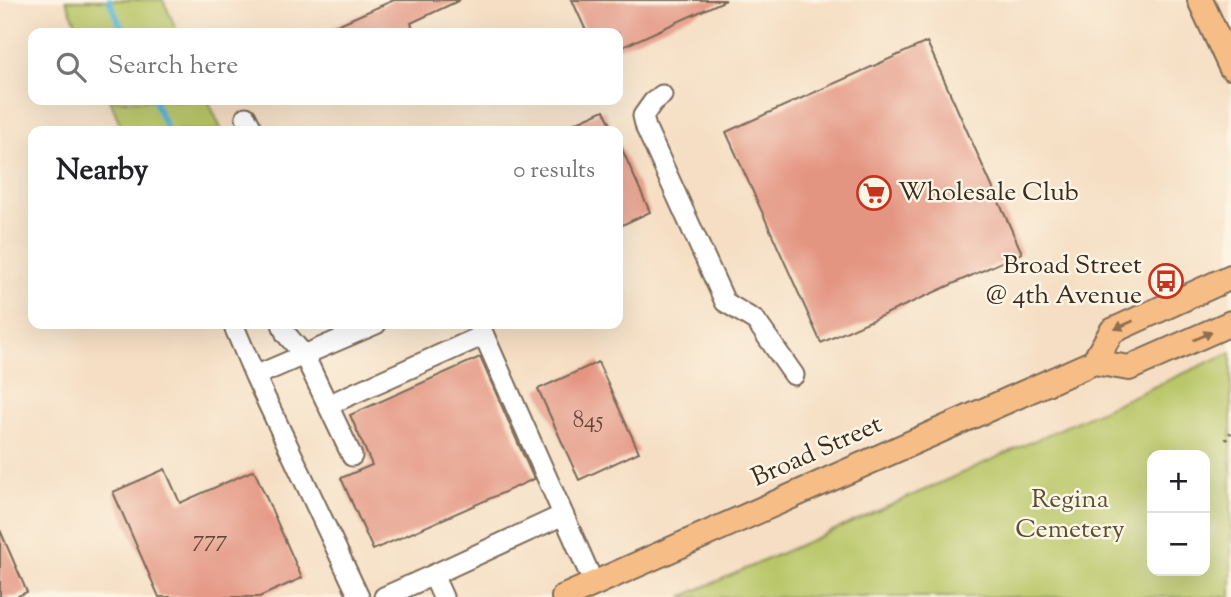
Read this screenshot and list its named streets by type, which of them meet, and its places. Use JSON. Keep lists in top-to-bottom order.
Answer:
{
  "streets": {
    "main road": ["Broad Street"]
  },
  "parks": ["Regina Cemetery"],
  "places": {
    "supermarket": ["Wholesale Club"],
    "bus stop": ["Broad Street @ 4th Avenue"]
  },
  "house_numbers": ["845", "777"],
  "page": {
    "search": "Search here",
    "heading": ["Nearby", "0 results"],
    "map_buttons": ["+", "−"]
  }
}
